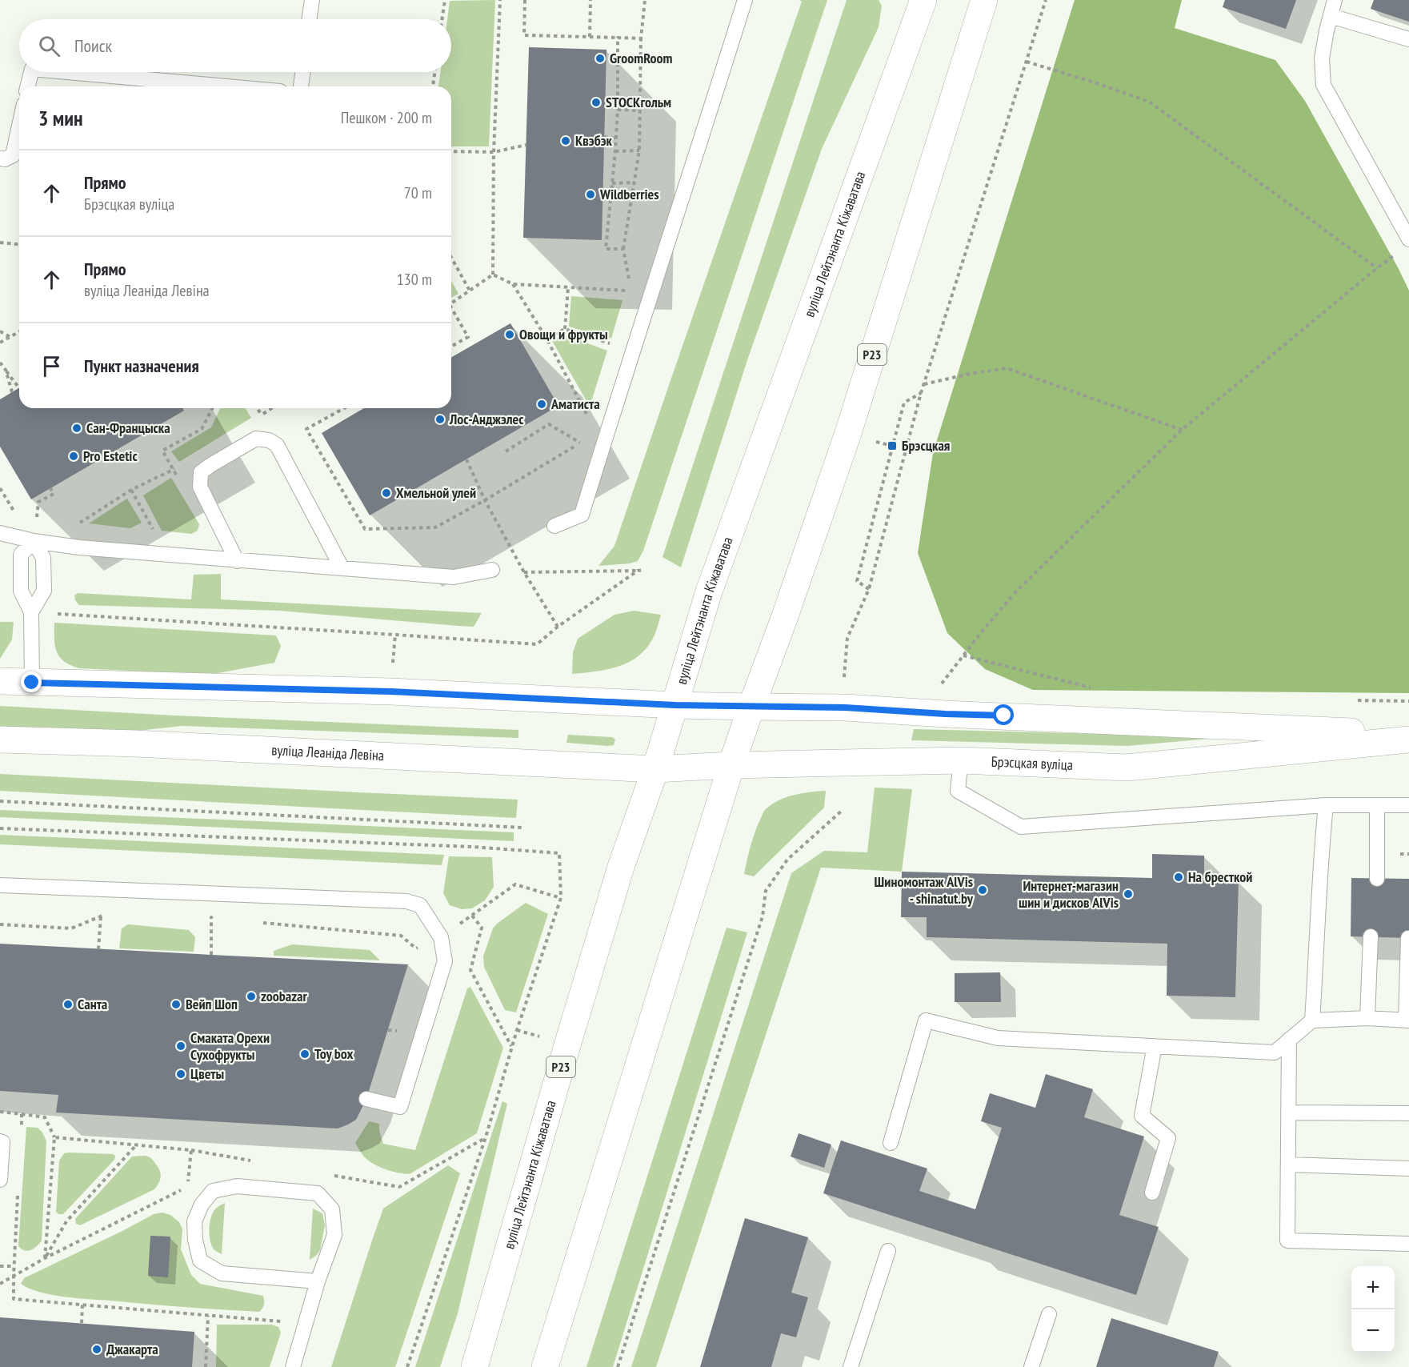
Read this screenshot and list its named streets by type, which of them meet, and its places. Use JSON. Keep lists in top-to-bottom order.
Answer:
{
  "streets": {
    "main road": [
      "вуліца Лейтэнанта Кіжаватава",
      "Р23",
      "вуліца Леаніда Левіна",
      "Брэсцкая вуліца"
    ]
  },
  "crossings": [
    ["вуліца Лейтэнанта Кіжаватава", "вуліца Леаніда Левіна"],
    ["вуліца Лейтэнанта Кіжаватава", "Брэсцкая вуліца"],
    ["Р23", "Брэсцкая вуліца"],
    ["вуліца Леаніда Левіна", "Брэсцкая вуліца"]
  ],
  "places": {
    "other": [
      "GroomRoom",
      "STOCKгольм",
      "Квэбэк",
      "Wildberries",
      "Овощи и фрукты",
      "Аматиста",
      "Лос-Анджэлес",
      "Сан-Францыска",
      "Pro Estetic",
      "Хмельной улей",
      "На бресткой",
      "Шиномонтаж AlVis - shinatut.by",
      "Интернет-магазин шин и дисков AlVis",
      "zoobazar",
      "Санта",
      "Вейп Шоп",
      "Смаката Орехи Сухофрукты",
      "Toy box",
      "Цветы",
      "Джакарта"
    ],
    "transit": ["Брэсцкая"]
  },
  "page": {
    "search": "Поиск",
    "heading": ["3 мин", "Пешком · 200 m"],
    "list": [
      ["Прямо", "Брэсцкая вуліца", "70 m"],
      ["Прямо", "вуліца Леаніда Левіна", "130 m"],
      "Пункт назначения"
    ],
    "map_buttons": ["+", "−"]
  }
}
